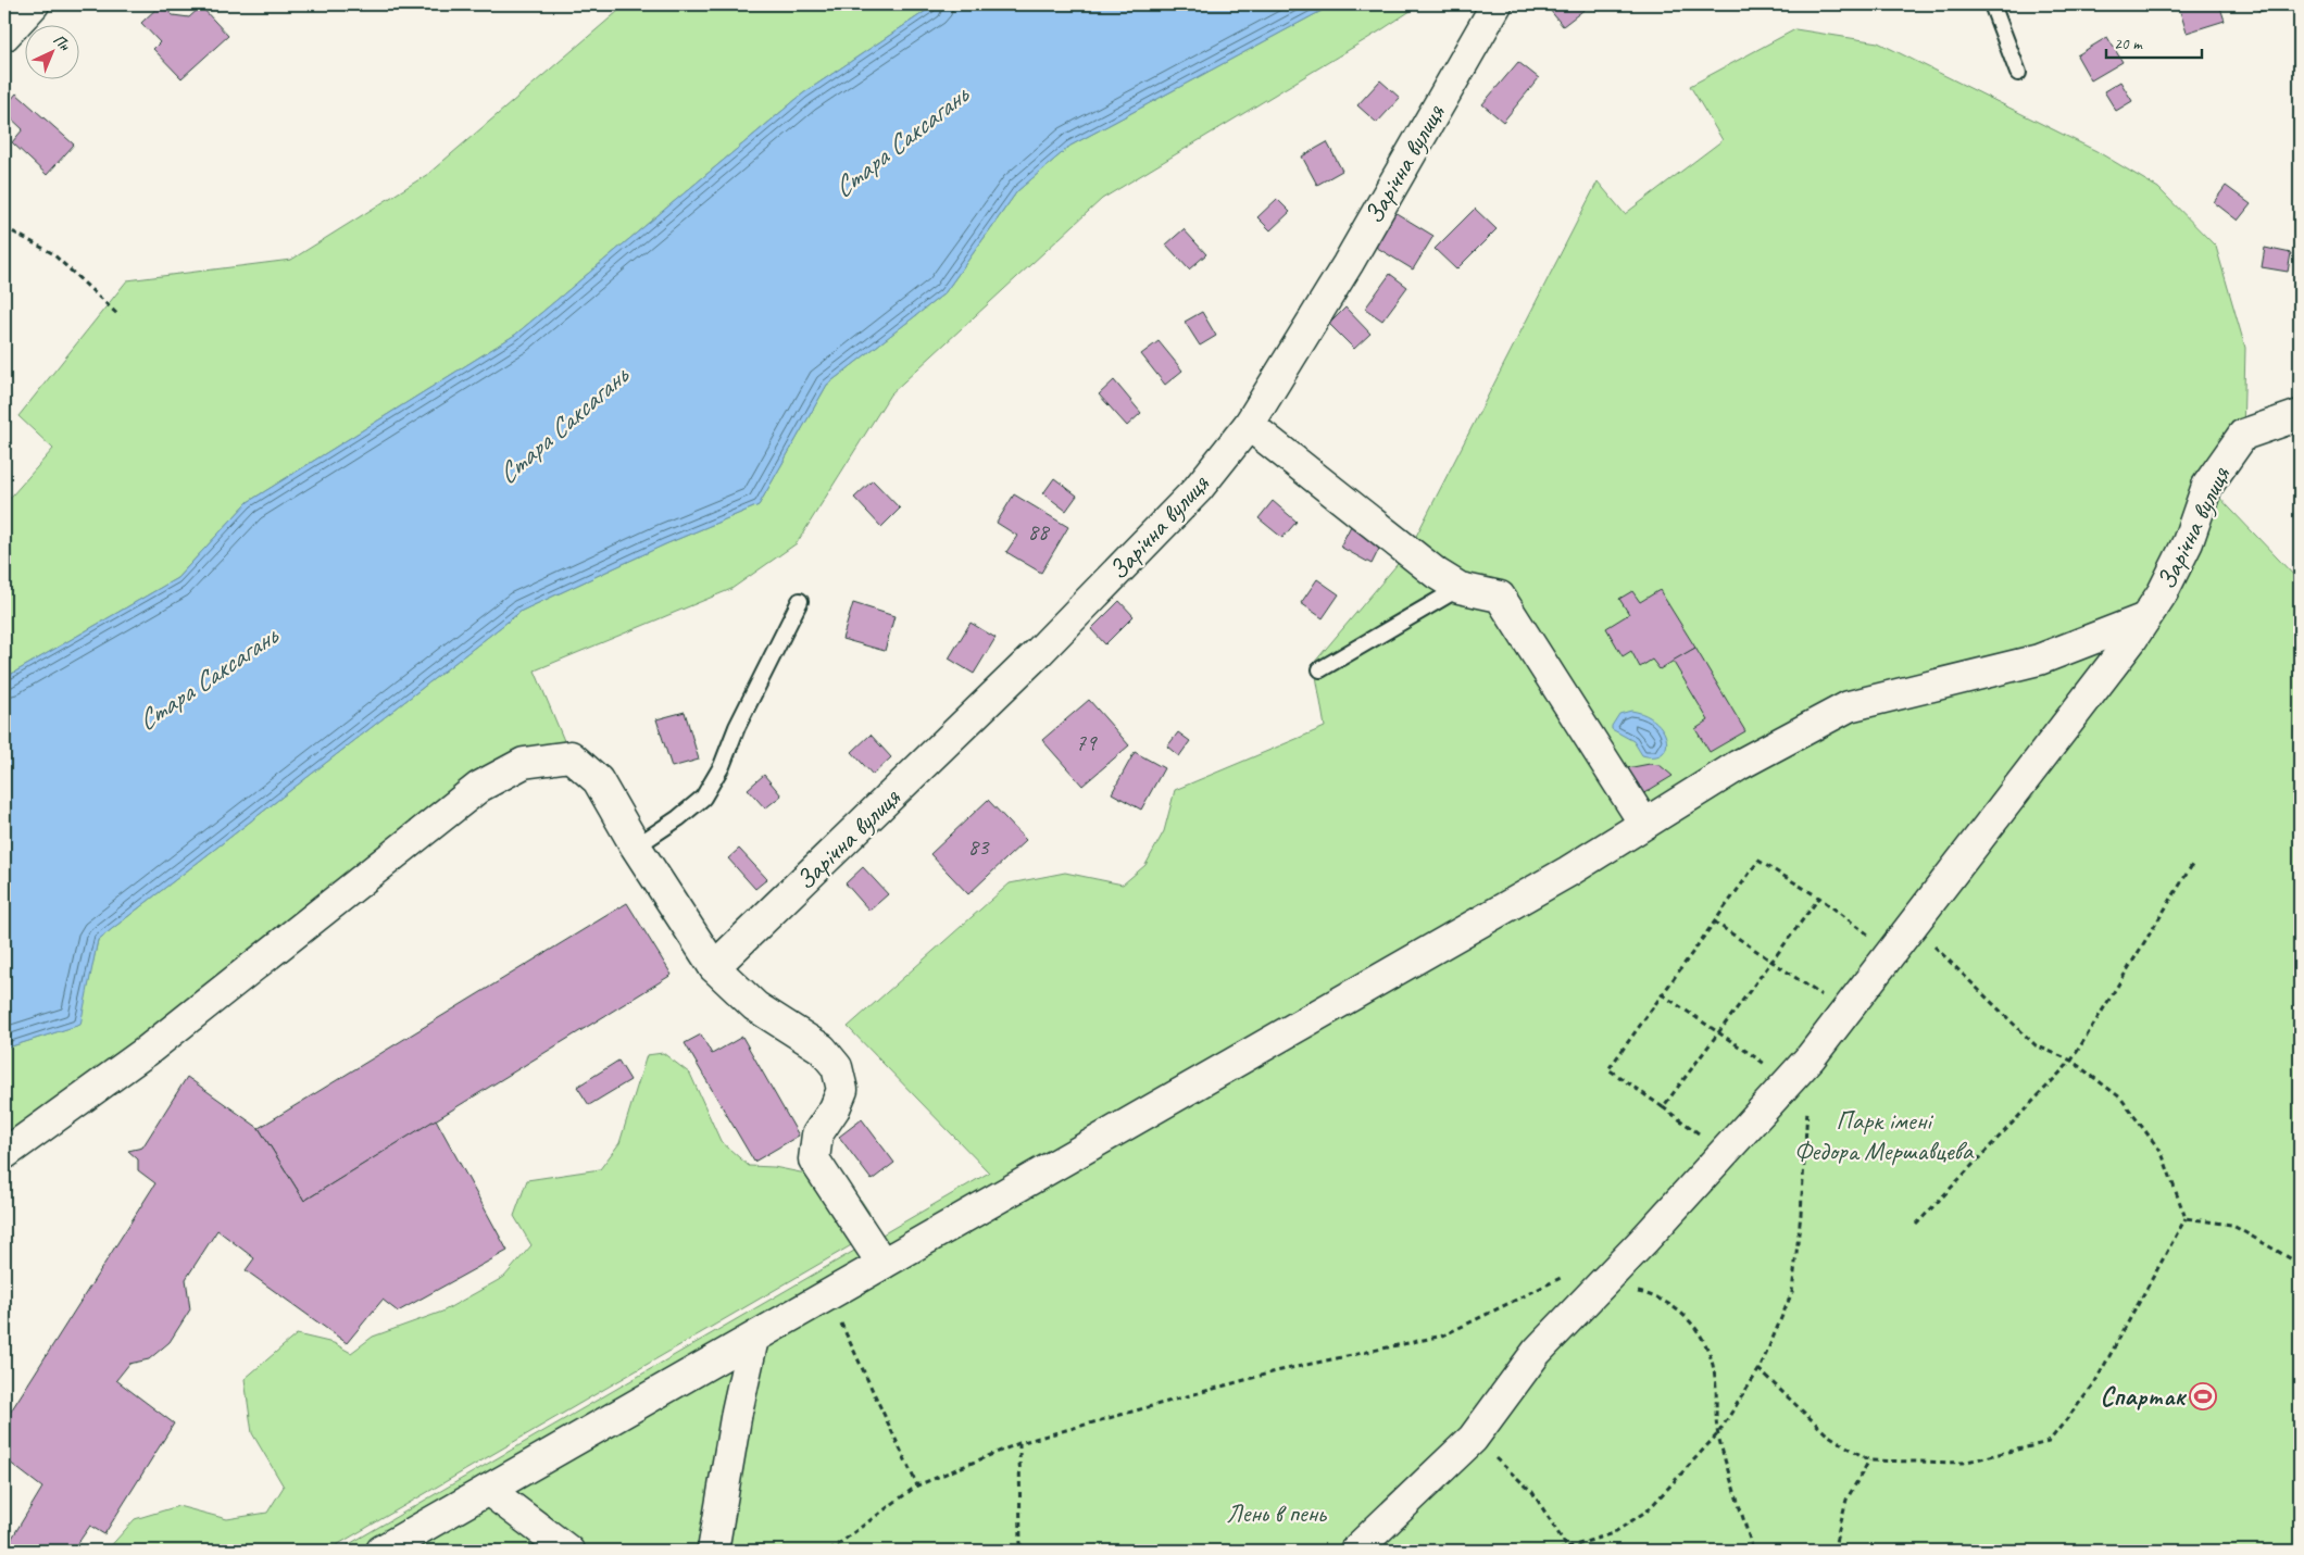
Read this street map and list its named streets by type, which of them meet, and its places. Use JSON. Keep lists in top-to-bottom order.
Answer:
{
  "streets": {
    "street": ["Зарічна вулиця"]
  },
  "water": ["Стара Саксагань"],
  "parks": ["Парк імені Федора Мершавцева", "Лень в пень"],
  "places": {
    "sports": ["Спартак"]
  },
  "house_numbers": ["88", "79", "83"],
  "scale_bar": "20 m",
  "north": "top right"
}
